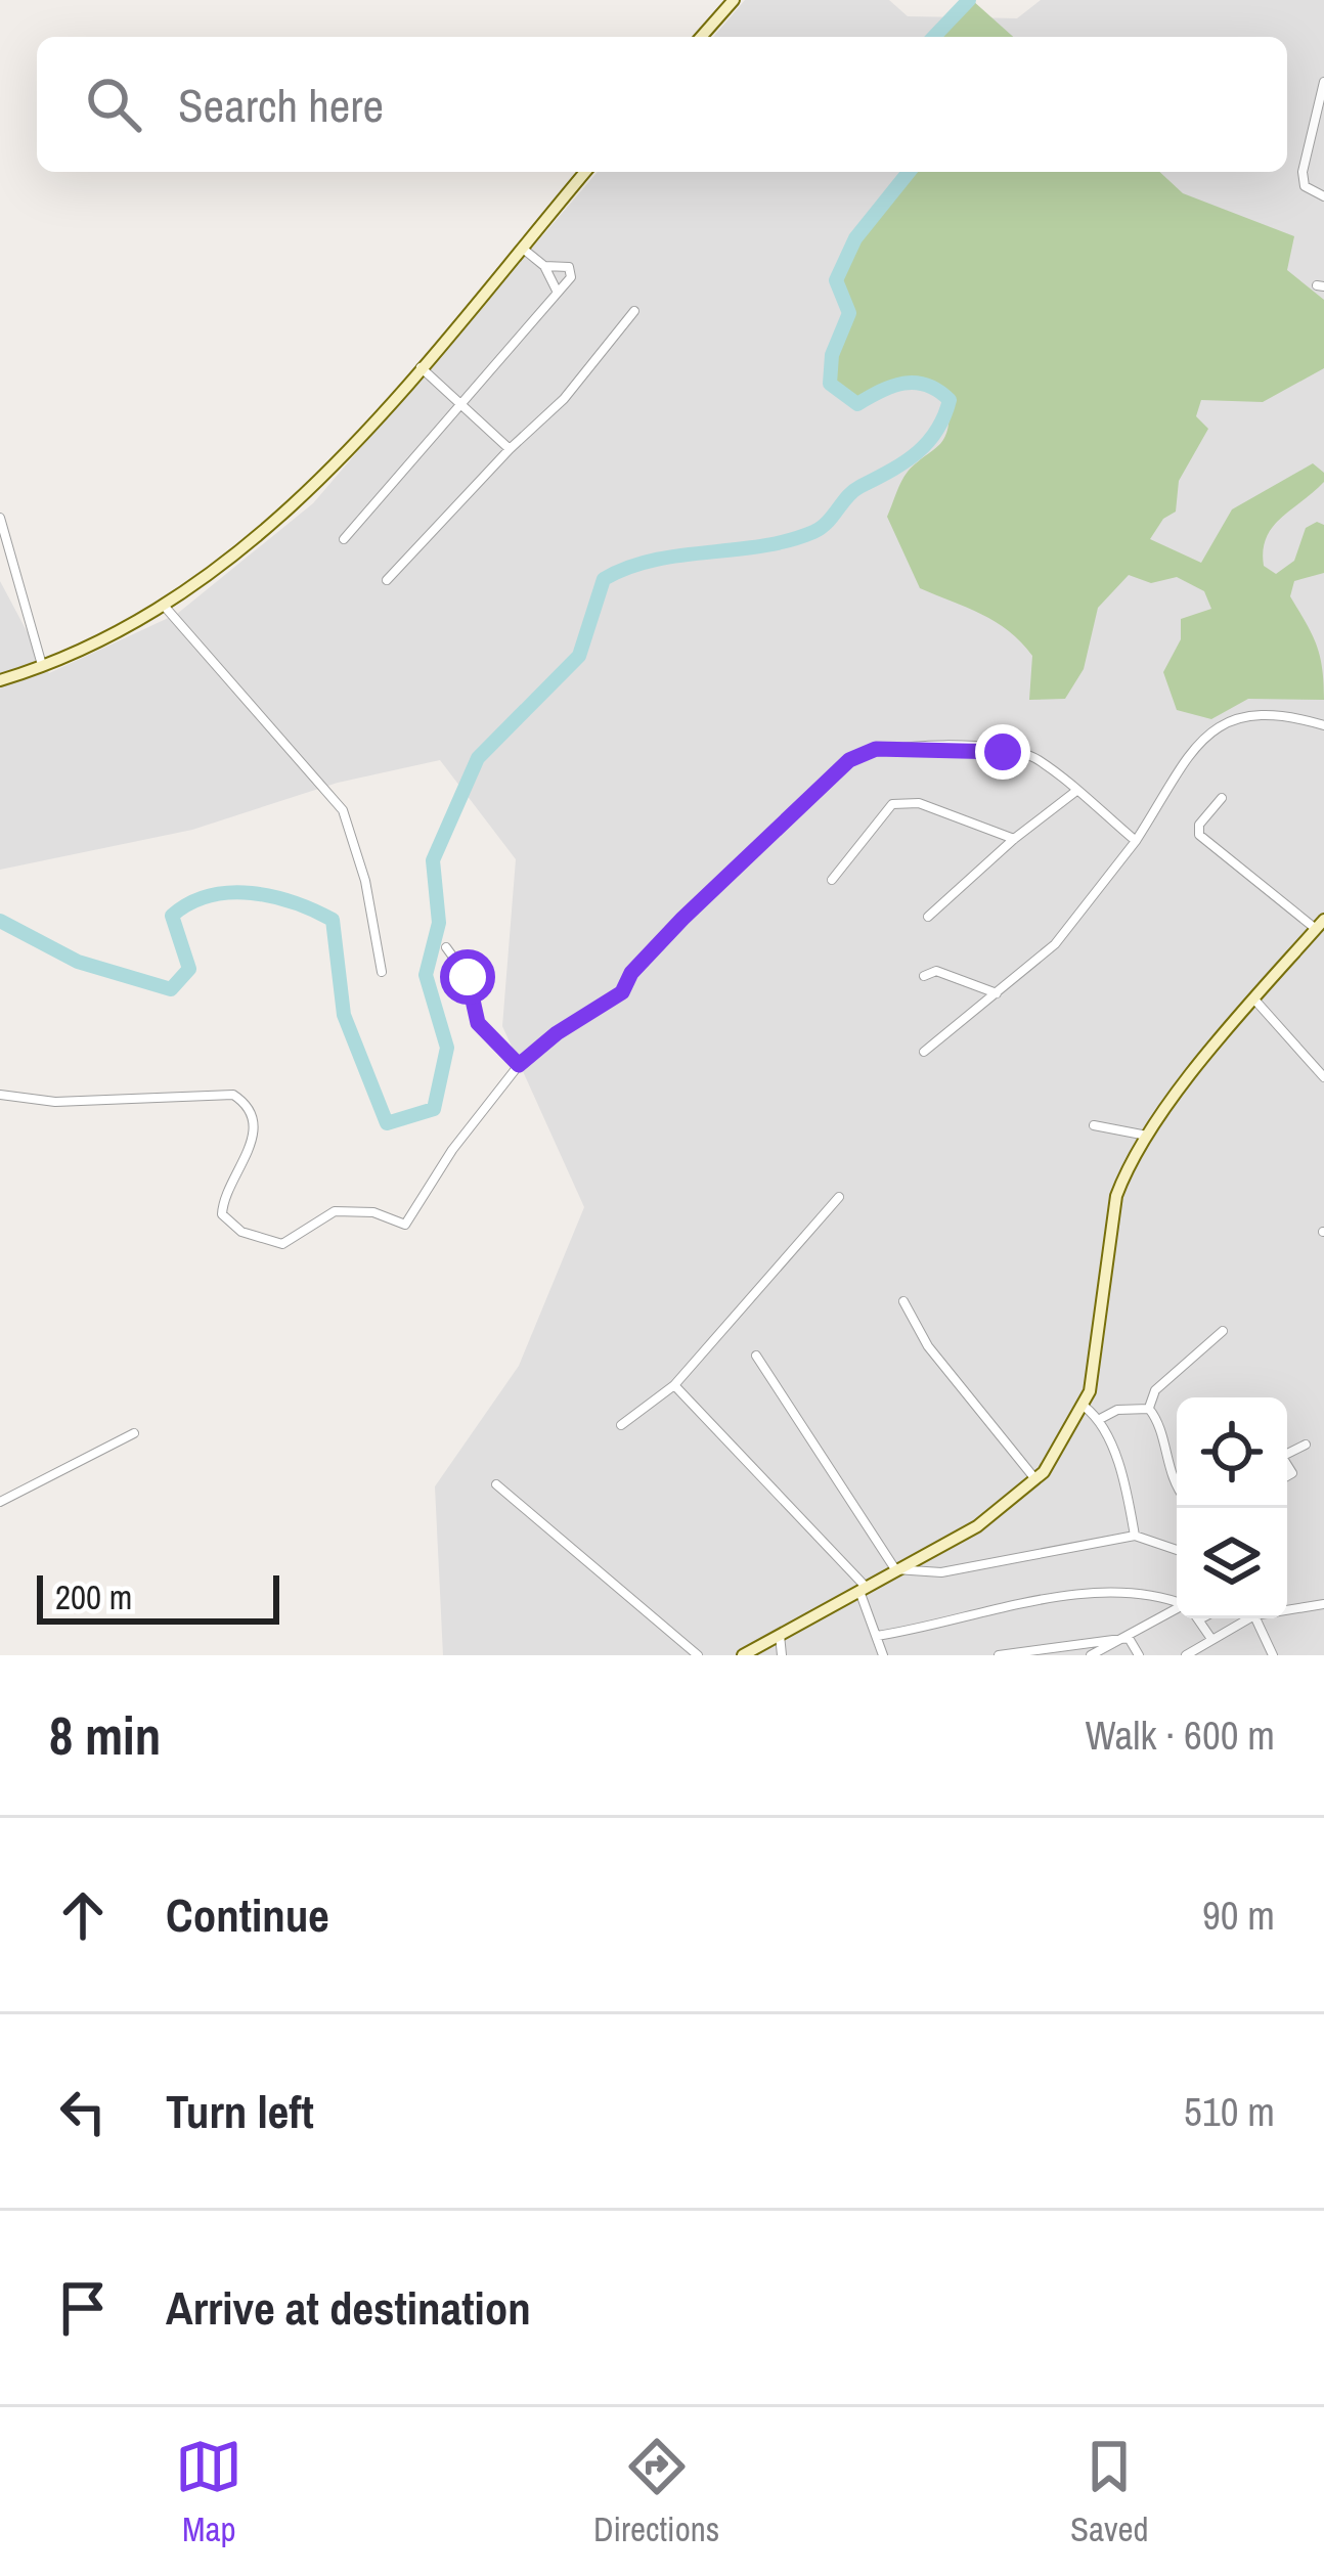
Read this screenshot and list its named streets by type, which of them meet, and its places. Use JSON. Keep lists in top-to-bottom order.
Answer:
{
  "scale_bar": "200 m",
  "page": {
    "search": "Search here",
    "scale": "200 m",
    "heading": ["8 min", "Walk · 600 m"],
    "list": [
      ["Continue", "90 m"],
      ["Turn left", "510 m"],
      "Arrive at destination"
    ],
    "nav": ["Map", "Directions", "Saved"]
  }
}
